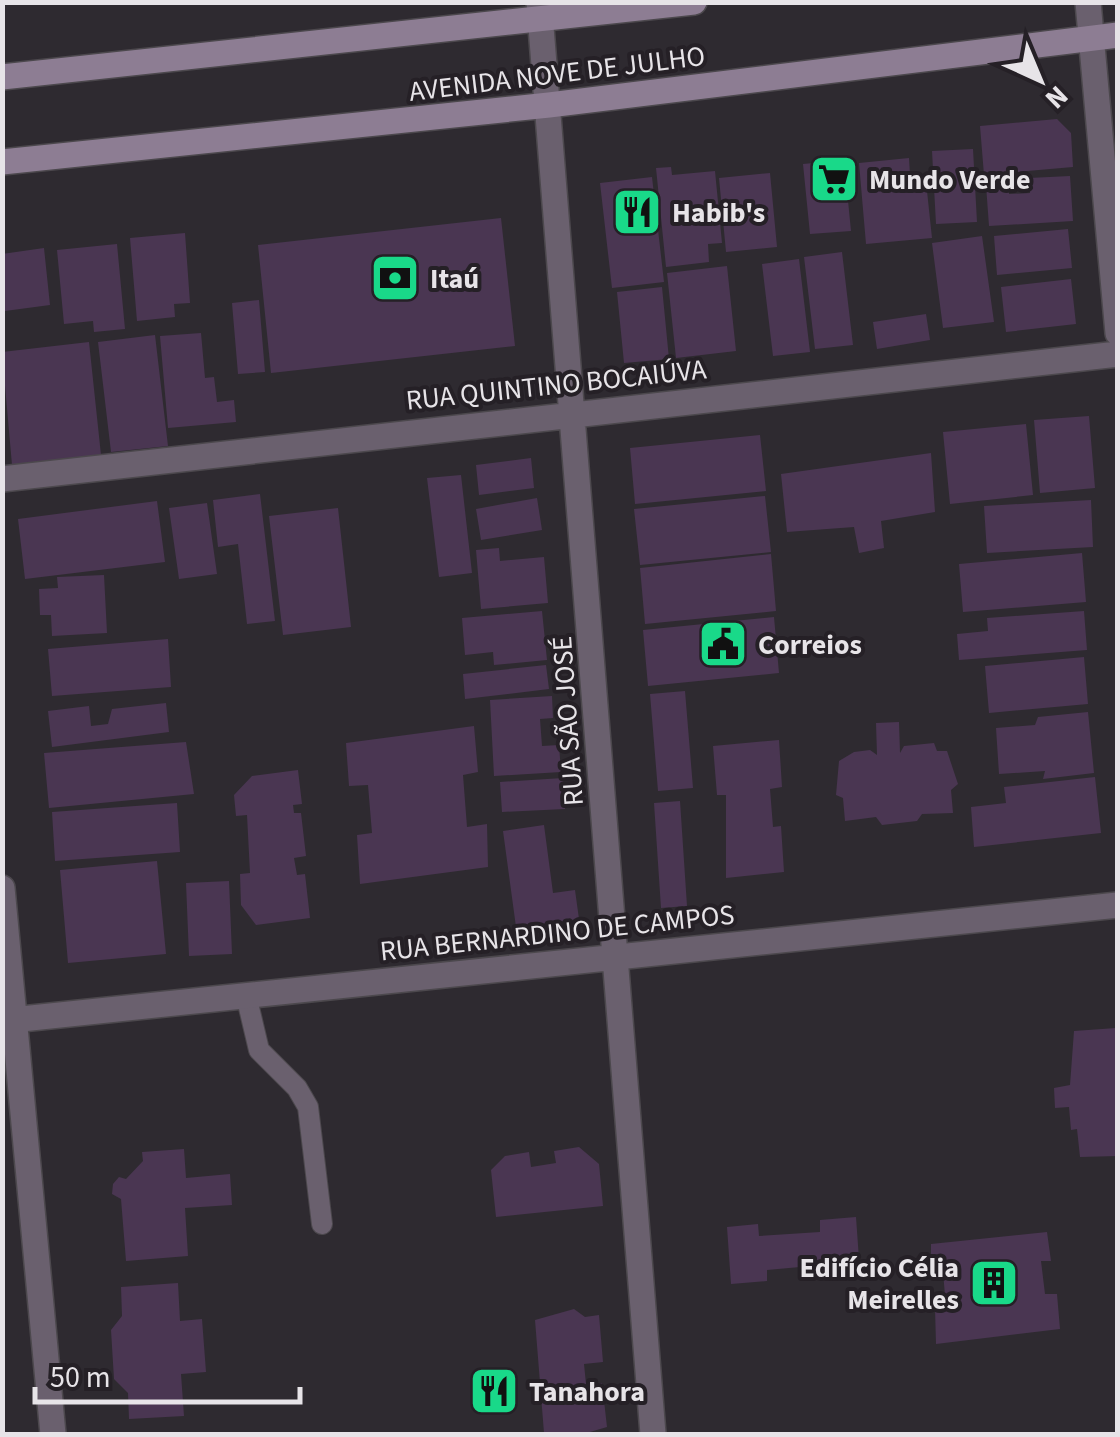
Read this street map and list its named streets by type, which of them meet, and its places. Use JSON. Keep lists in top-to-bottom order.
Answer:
{
  "streets": {
    "main road": ["AVENIDA NOVE DE JULHO"],
    "street": ["RUA QUINTINO BOCAIÚVA", "RUA SÃO JOSÉ", "RUA BERNARDINO DE CAMPOS"]
  },
  "crossings": [
    ["AVENIDA NOVE DE JULHO", "RUA SÃO JOSÉ"],
    ["RUA QUINTINO BOCAIÚVA", "RUA SÃO JOSÉ"],
    ["RUA SÃO JOSÉ", "RUA BERNARDINO DE CAMPOS"]
  ],
  "places": {
    "supermarket": ["Mundo Verde"],
    "restaurant": ["Habib's", "Tanahora"],
    "bank": ["Itaú"],
    "public building": ["Correios"],
    "building": ["Edifício Célia Meirelles"]
  },
  "scale_bar": "50 m",
  "north": "bottom right"
}
